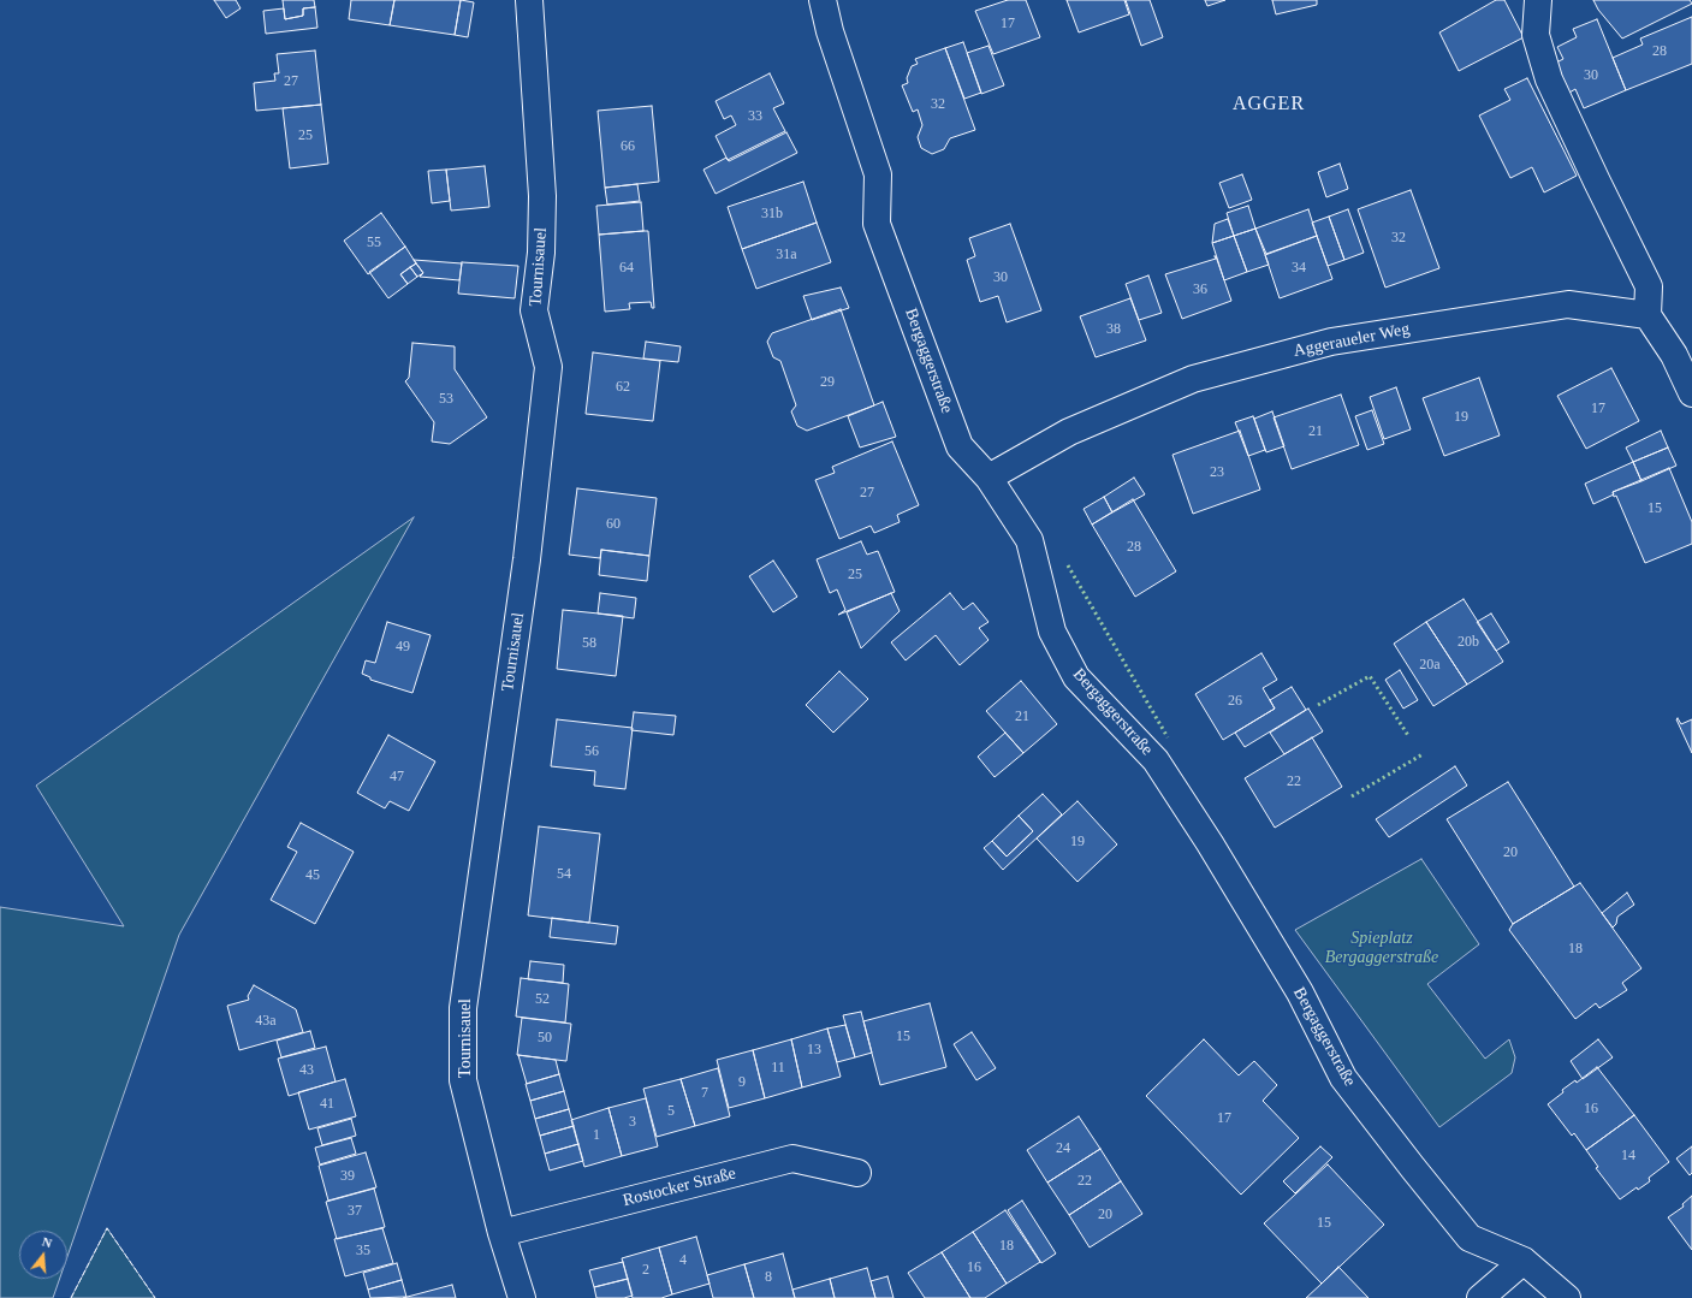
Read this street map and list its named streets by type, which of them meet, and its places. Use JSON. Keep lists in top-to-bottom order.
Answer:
{
  "streets": {
    "street": [
      "Tournisauel",
      "Aggeraueler Weg",
      "Bergaggerstraße",
      "Rostocker Straße"
    ]
  },
  "crossings": [
    ["Tournisauel", "Rostocker Straße"],
    ["Aggeraueler Weg", "Bergaggerstraße"]
  ],
  "districts": ["AGGER"],
  "parks": ["Spieplatz Bergaggerstraße"],
  "house_numbers": [
    "17",
    "28",
    "30",
    "27",
    "32",
    "33",
    "25",
    "66",
    "31b",
    "32",
    "55",
    "31a",
    "64",
    "34",
    "30",
    "36",
    "38",
    "29",
    "62",
    "53",
    "17",
    "19",
    "21",
    "23",
    "27",
    "15",
    "60",
    "28",
    "25",
    "20b",
    "58",
    "49",
    "20a",
    "26",
    "21",
    "56",
    "47",
    "22",
    "19",
    "20",
    "54",
    "45",
    "18",
    "52",
    "43a",
    "15",
    "50",
    "13",
    "11",
    "43",
    "9",
    "7",
    "41",
    "16",
    "5",
    "17",
    "3",
    "1",
    "24",
    "14",
    "39",
    "22",
    "37",
    "20",
    "15",
    "18",
    "35",
    "4",
    "16",
    "2",
    "8"
  ],
  "north": "top"
}
